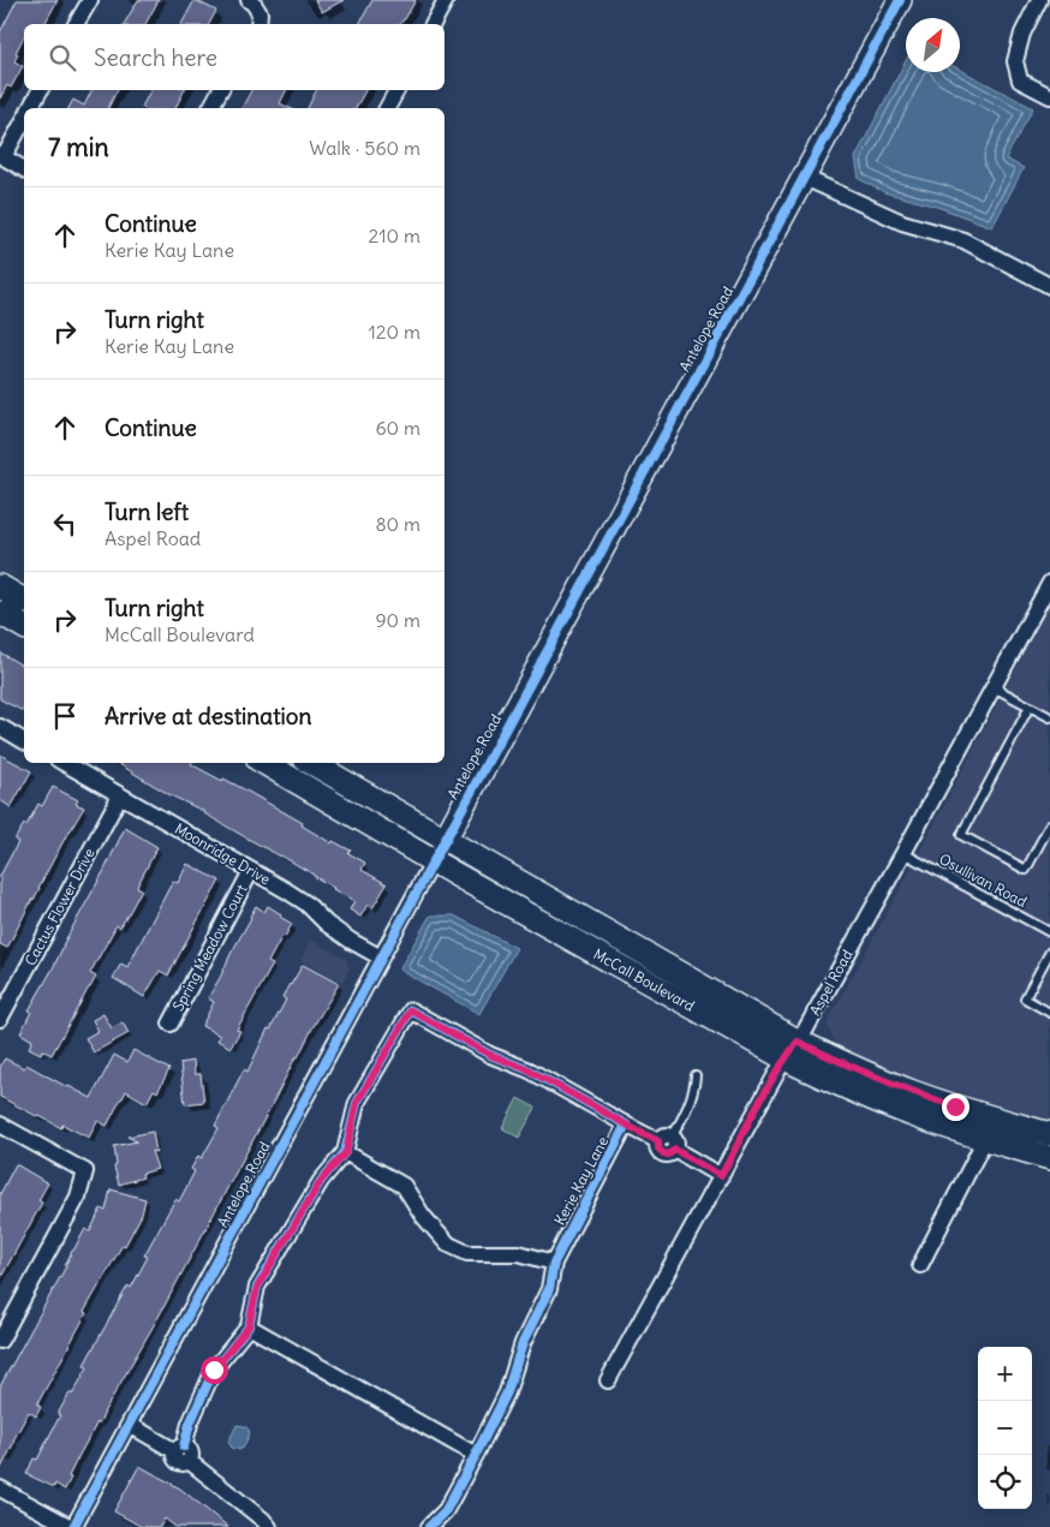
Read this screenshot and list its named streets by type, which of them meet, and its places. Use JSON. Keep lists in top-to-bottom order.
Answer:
{
  "streets": {
    "main road": ["Antelope Road", "McCall Boulevard"],
    "street": [
      "Moonridge Drive",
      "Cactus Flower Drive",
      "Spring Meadow Court",
      "Aspel Road",
      "Kerie Kay Lane"
    ],
    "lane": ["Osullivan Road"]
  },
  "crossings": [
    ["Antelope Road", "Moonridge Drive"],
    ["Antelope Road", "McCall Boulevard"],
    ["Moonridge Drive", "Cactus Flower Drive"],
    ["Moonridge Drive", "Spring Meadow Court"],
    ["Osullivan Road", "Aspel Road"],
    ["McCall Boulevard", "Aspel Road"]
  ],
  "north": "top right",
  "page": {
    "search": "Search here",
    "heading": ["7 min", "Walk · 560 m"],
    "list": [
      ["Continue", "Kerie Kay Lane", "210 m"],
      ["Turn right", "Kerie Kay Lane", "120 m"],
      ["Continue", "60 m"],
      ["Turn left", "Aspel Road", "80 m"],
      ["Turn right", "McCall Boulevard", "90 m"],
      "Arrive at destination"
    ],
    "map_buttons": ["+", "−"]
  }
}
